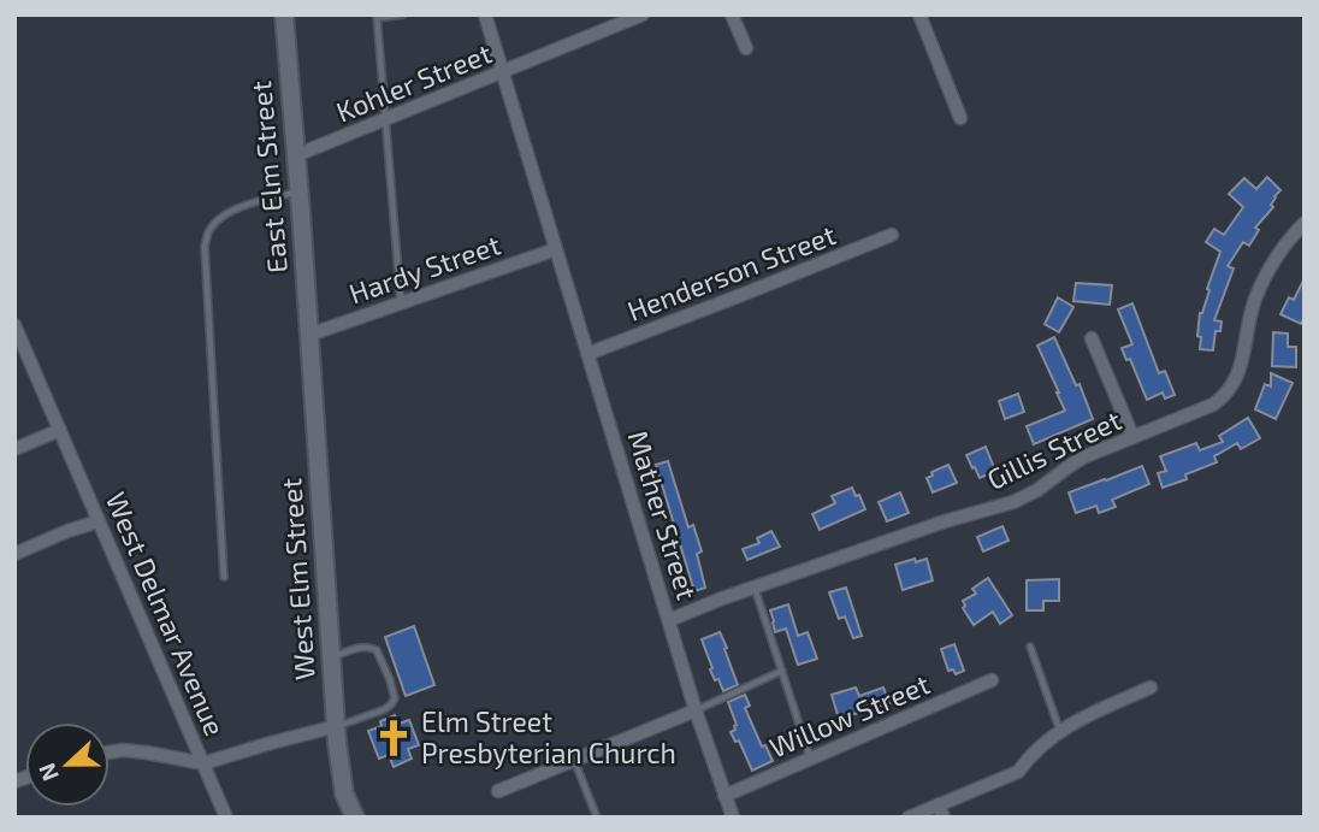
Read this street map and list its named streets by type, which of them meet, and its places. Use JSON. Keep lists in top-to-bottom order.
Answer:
{
  "streets": {
    "street": [
      "Kohler Street",
      "East Elm Street",
      "Hardy Street",
      "Henderson Street",
      "Gillis Street",
      "Mather Street",
      "West Elm Street",
      "West Delmar Avenue",
      "Willow Street"
    ]
  },
  "crossings": [
    ["Kohler Street", "East Elm Street"],
    ["Kohler Street", "Mather Street"],
    ["East Elm Street", "Hardy Street"],
    ["East Elm Street", "West Elm Street"],
    ["Hardy Street", "Mather Street"],
    ["Hardy Street", "West Elm Street"],
    ["Henderson Street", "Mather Street"],
    ["Gillis Street", "Mather Street"],
    ["Mather Street", "Willow Street"]
  ],
  "places": {
    "church": ["Elm Street Presbyterian Church"]
  },
  "north": "left"
}
